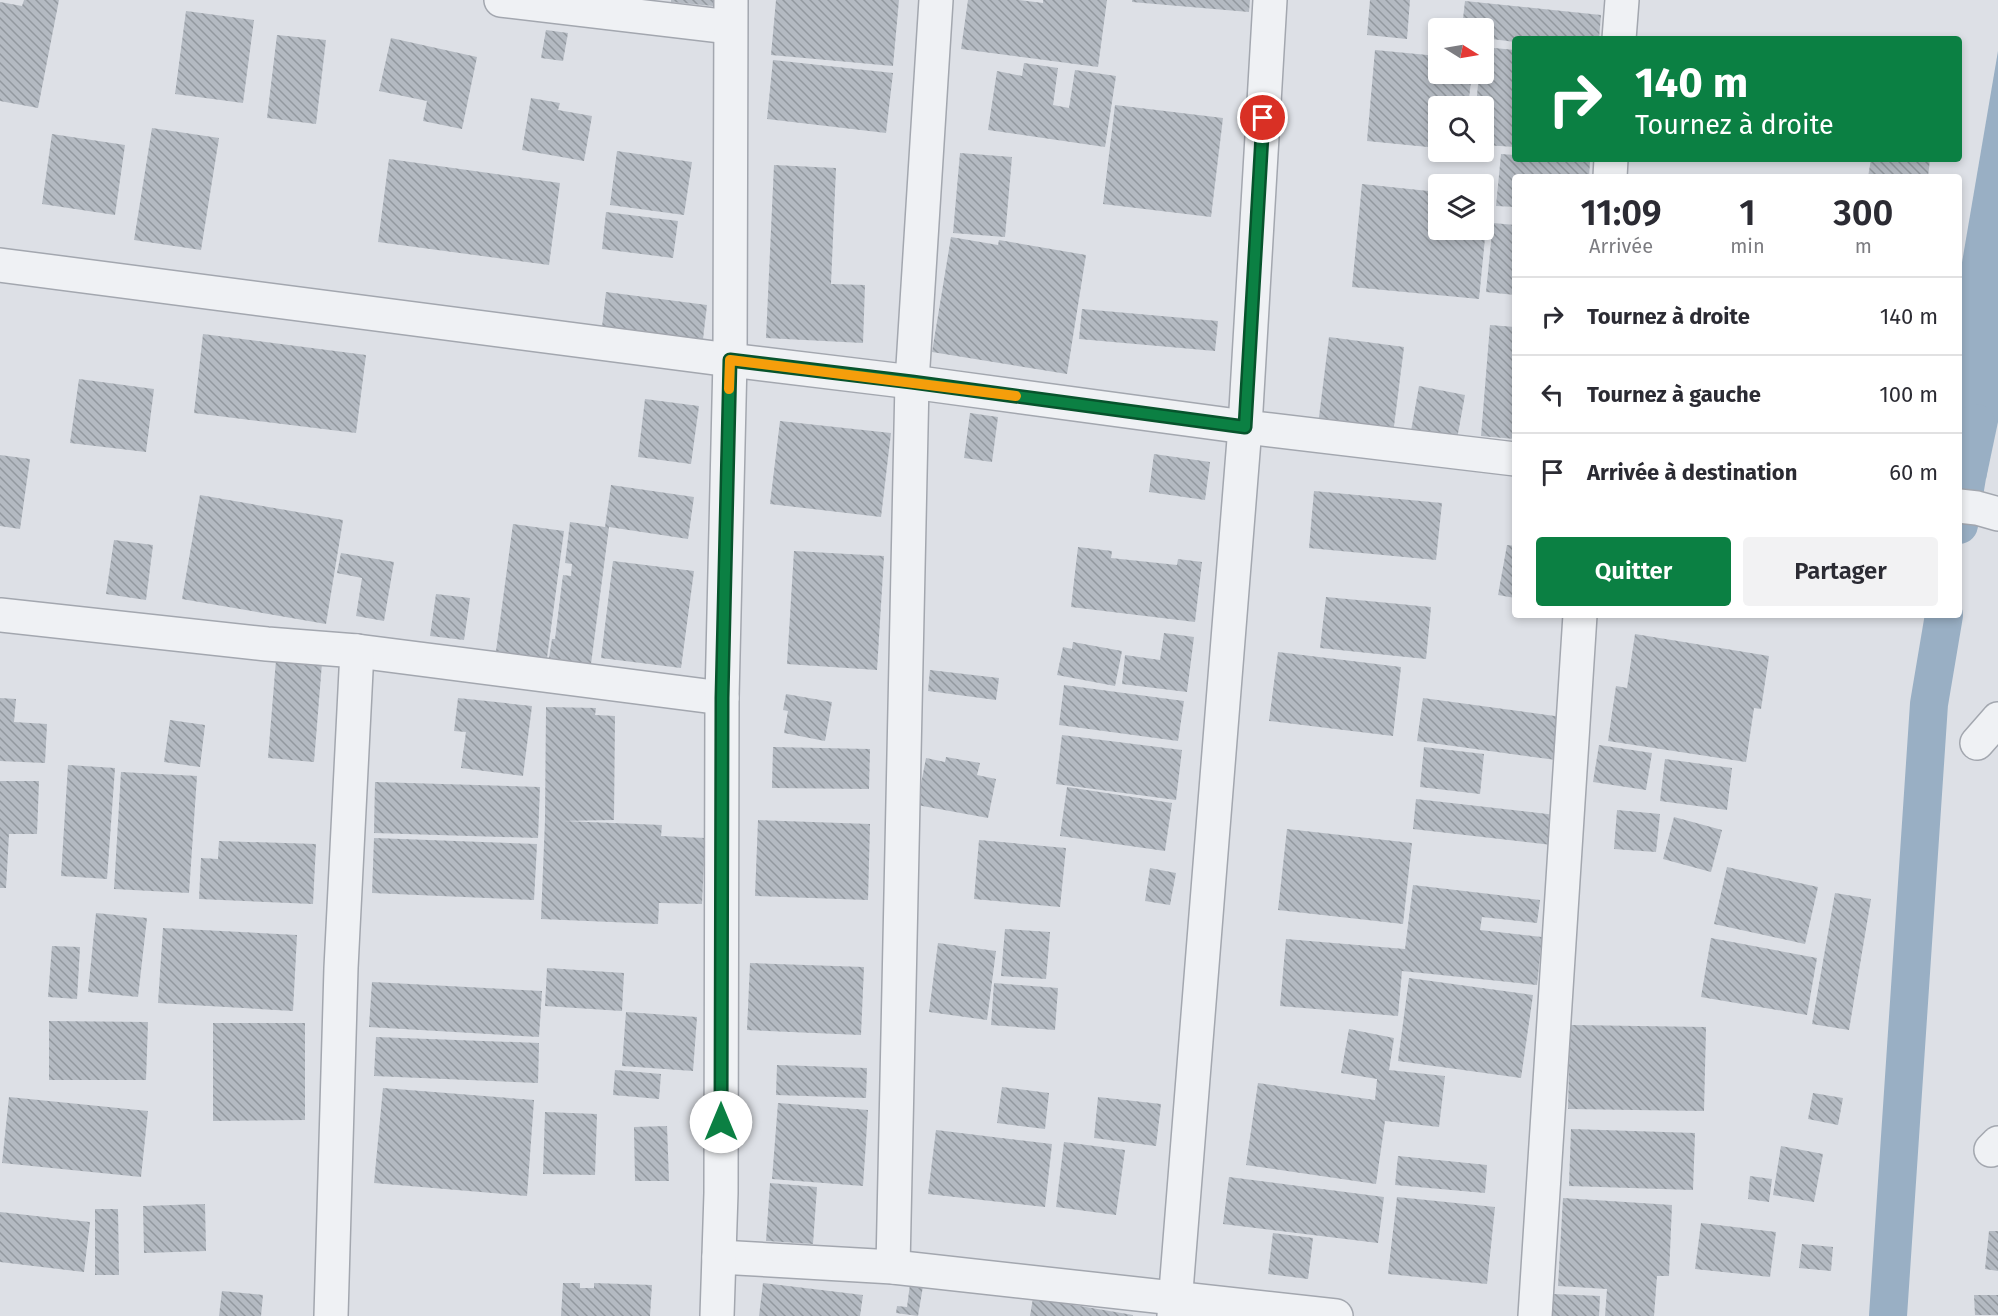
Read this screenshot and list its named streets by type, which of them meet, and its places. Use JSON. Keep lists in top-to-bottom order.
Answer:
{
  "north": "right",
  "page": {
    "turn": ["140 m", "Tournez à droite"],
    "eta": [
      "11:09",
      "Arrivée",
      "1",
      "min",
      "300",
      "m"
    ],
    "list": [
      {
        "name": "Tournez à droite",
        "value": "140 m"
      },
      {
        "name": "Tournez à gauche",
        "value": "100 m"
      },
      {
        "name": "Arrivée à destination",
        "value": "60 m"
      }
    ],
    "buttons": ["Quitter", "Partager"]
  }
}
